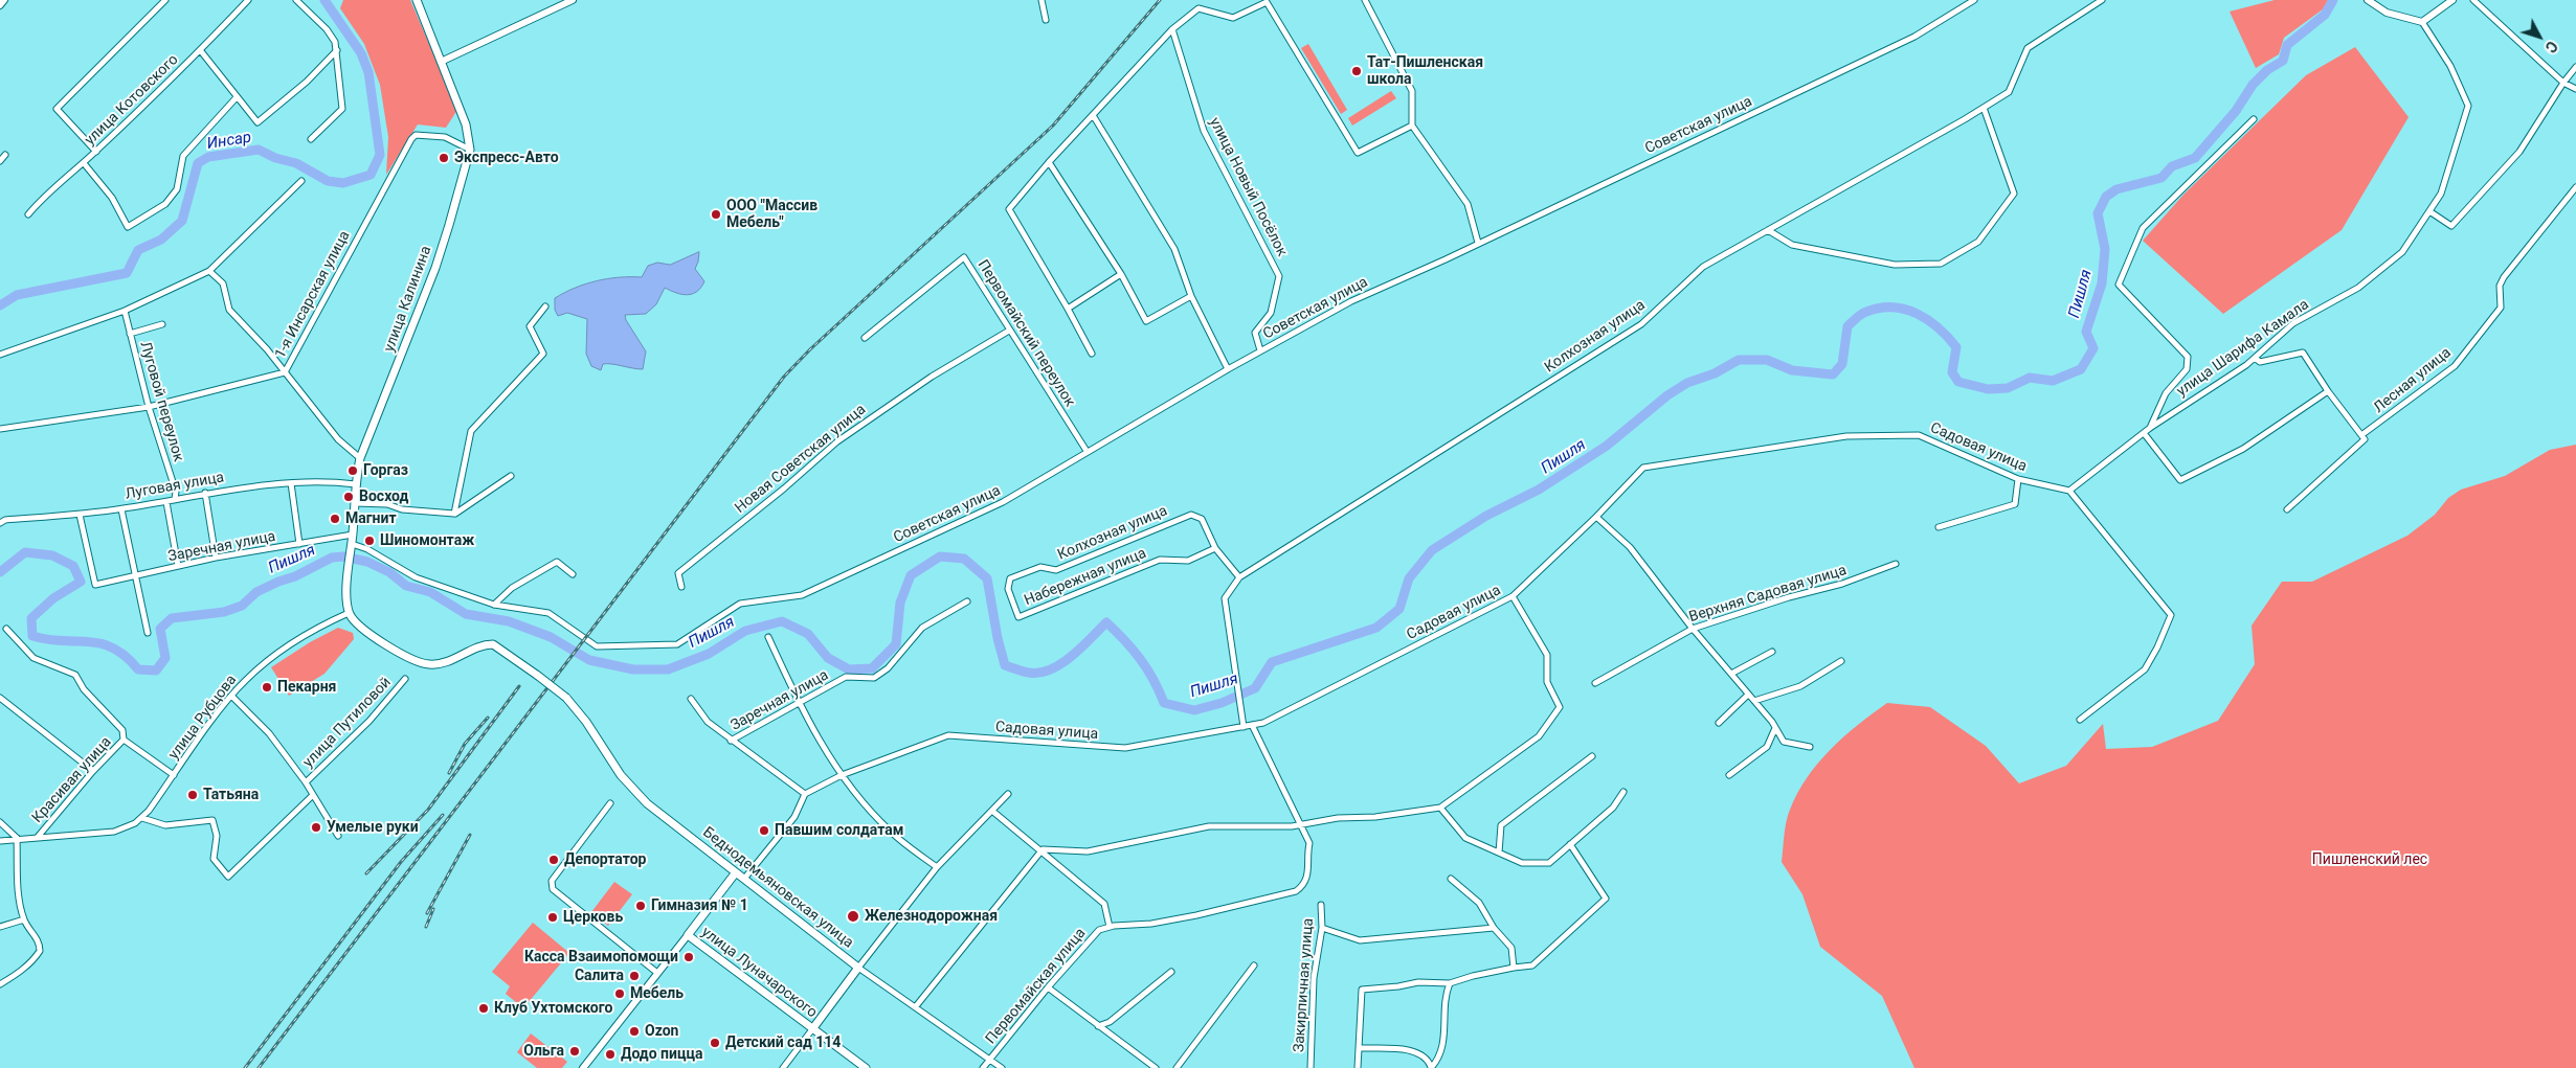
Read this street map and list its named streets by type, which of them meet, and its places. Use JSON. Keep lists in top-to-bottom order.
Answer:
{
  "streets": {
    "main road": ["улица Калинина", "Беднодемьяновская улица", "улица Луначарского"],
    "street": [
      "улица Котовского",
      "Советская улица",
      "улица Новый Посёлок",
      "1-я Инсарская улица",
      "Первомайский переулок",
      "Колхозная улица",
      "улица Шарифа Камала",
      "Лесная улица",
      "Луговой переулок",
      "Садовая улица",
      "Новая Советская улица",
      "Луговая улица",
      "Заречная улица",
      "Набережная улица",
      "Верхняя Садовая улица",
      "улица Рубцова",
      "улица Путиловой",
      "Красивая улица",
      "Закирпичная улица",
      "Первомайская улица"
    ]
  },
  "crossings": [
    ["Советская улица", "улица Новый Посёлок"],
    ["Советская улица", "Первомайский переулок"],
    ["1-я Инсарская улица", "улица Калинина"],
    ["1-я Инсарская улица", "Луговой переулок"],
    ["улица Калинина", "Луговая улица"],
    ["улица Калинина", "Заречная улица"],
    ["улица Калинина", "улица Рубцова"],
    ["улица Калинина", "Беднодемьяновская улица"],
    ["Первомайский переулок", "Новая Советская улица"],
    ["Колхозная улица", "Садовая улица"],
    ["Колхозная улица", "Набережная улица"],
    ["улица Шарифа Камала", "Садовая улица"],
    ["Луговой переулок", "Луговая улица"],
    ["Луговая улица", "Заречная улица"],
    ["улица Рубцова", "Беднодемьяновская улица"],
    ["Беднодемьяновская улица", "Первомайская улица"]
  ],
  "water": ["Инсар", "Пишля"],
  "parks": ["Пишленский лес"],
  "places": [
    "Тат-Пишленская школа",
    "Экспресс-Авто",
    "ООО \"Массив Мебель\"",
    "Горгаз",
    "Восход",
    "Магнит",
    "Шиномонтаж",
    "Пекарня",
    "Татьяна",
    "Умелые руки",
    "Павшим солдатам",
    "Депортатор",
    "Гимназия № 1",
    "Железнодорожная",
    "Церковь",
    "Касса Взаимопомощи",
    "Салита",
    "Мебель",
    "Клуб Ухтомского",
    "Ozon",
    "Детский сад 114",
    "Ольга",
    "Додо пицца"
  ],
  "north": "bottom right"
}
